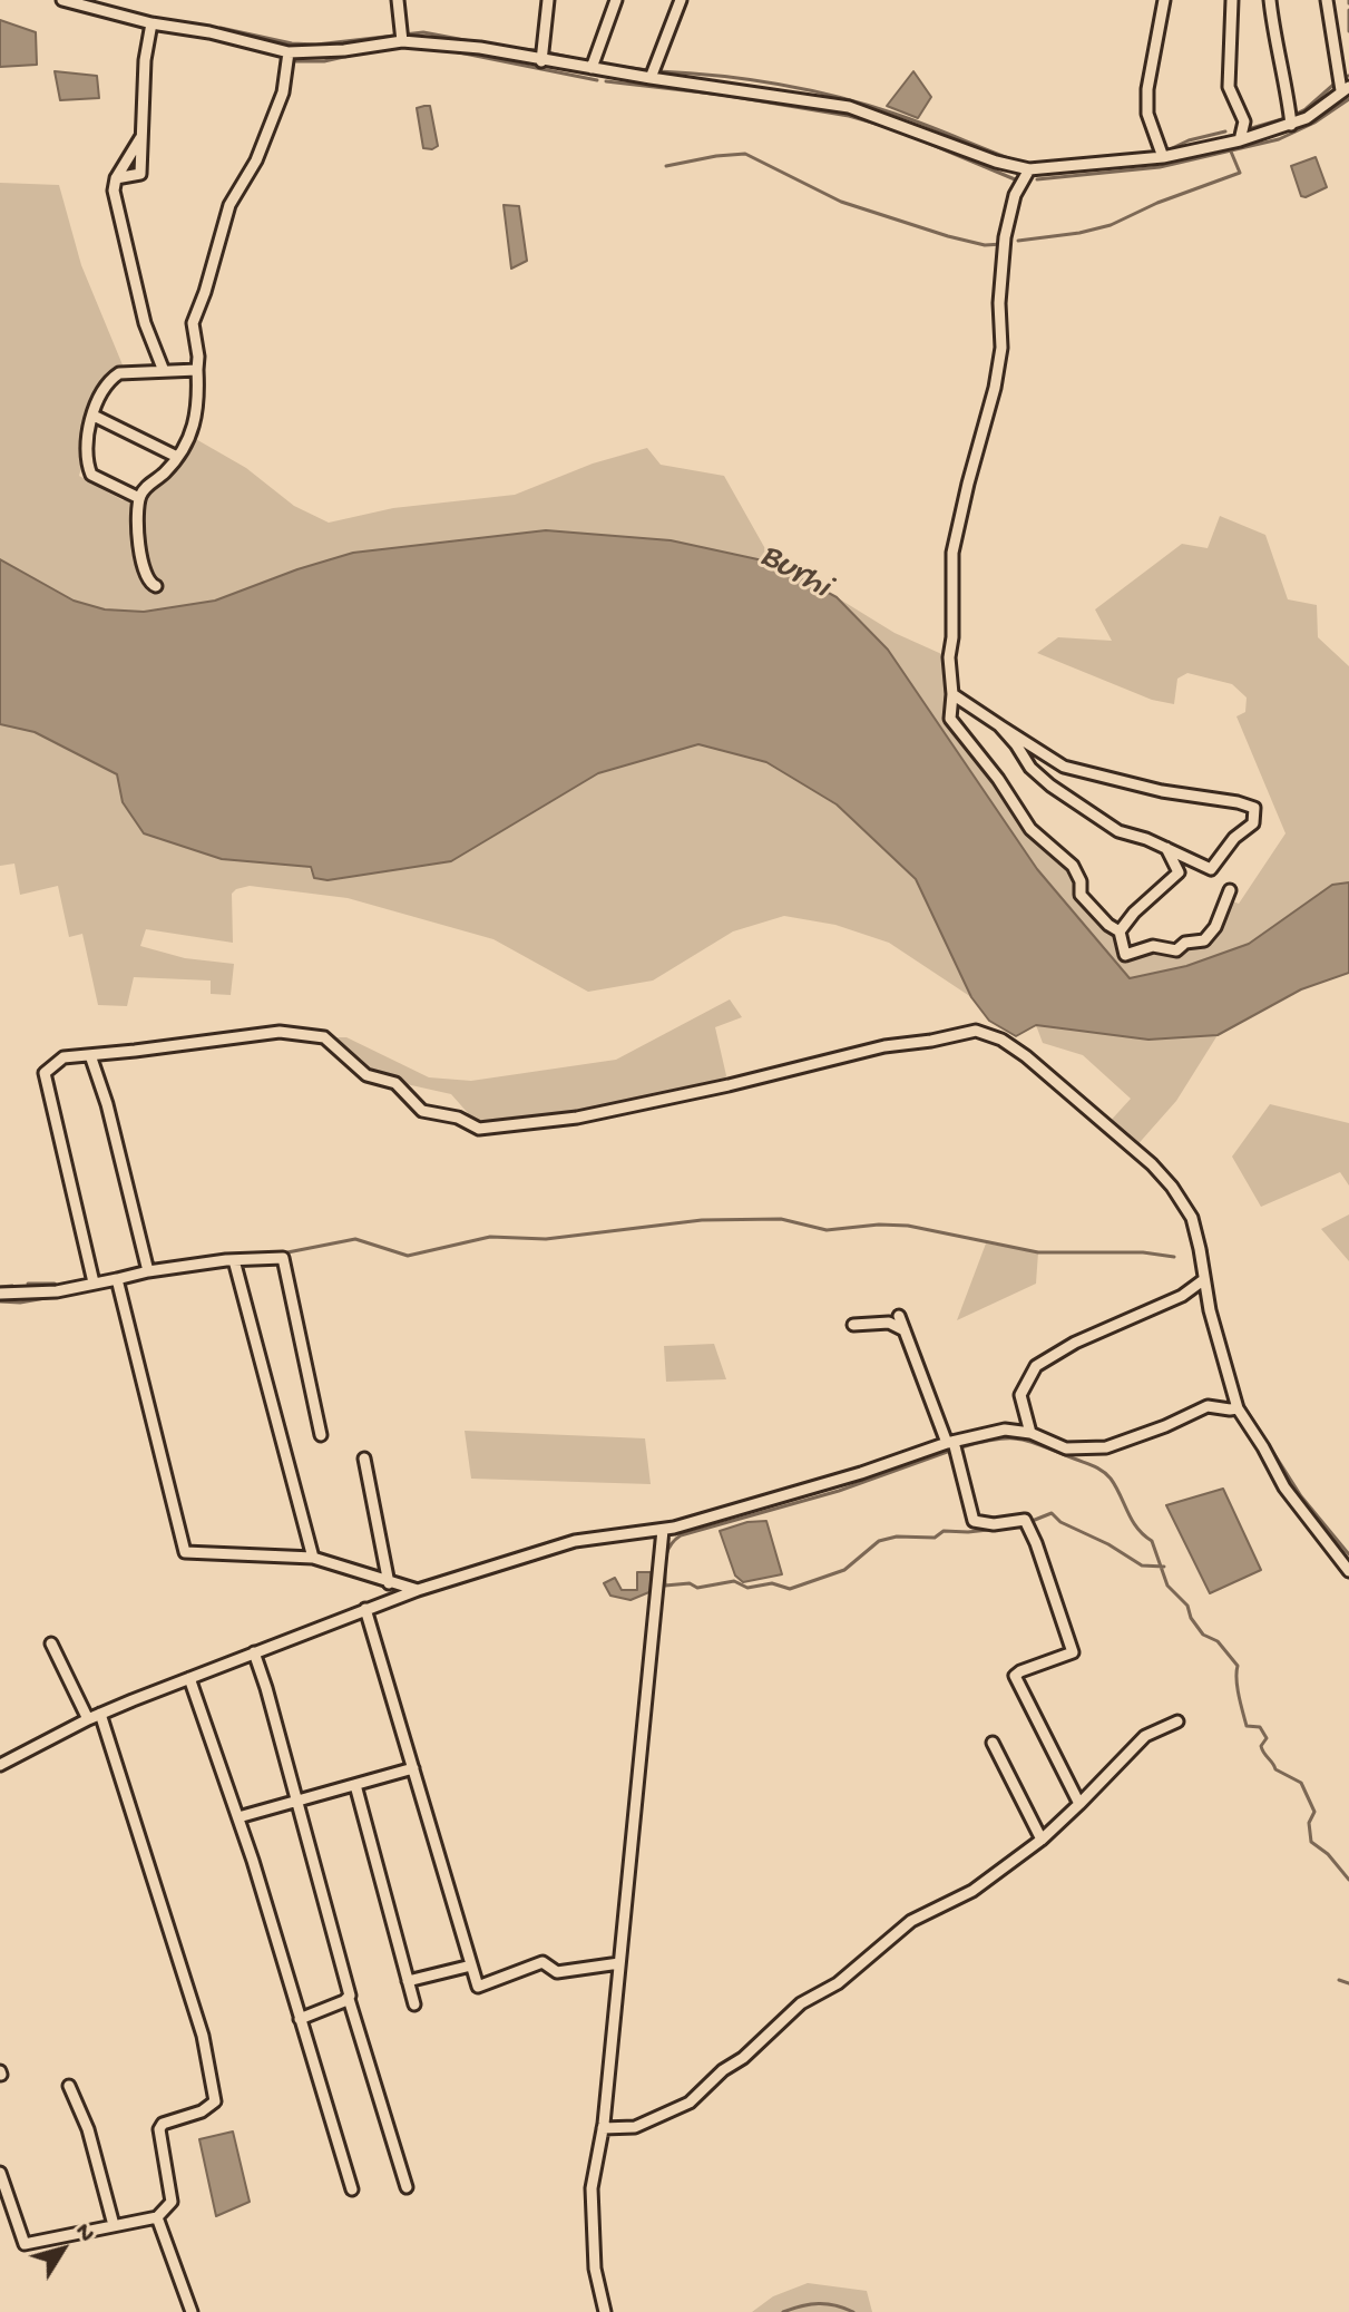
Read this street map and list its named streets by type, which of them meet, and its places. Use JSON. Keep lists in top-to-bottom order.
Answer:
{
  "water": ["Burhi"],
  "north": "top right"
}
